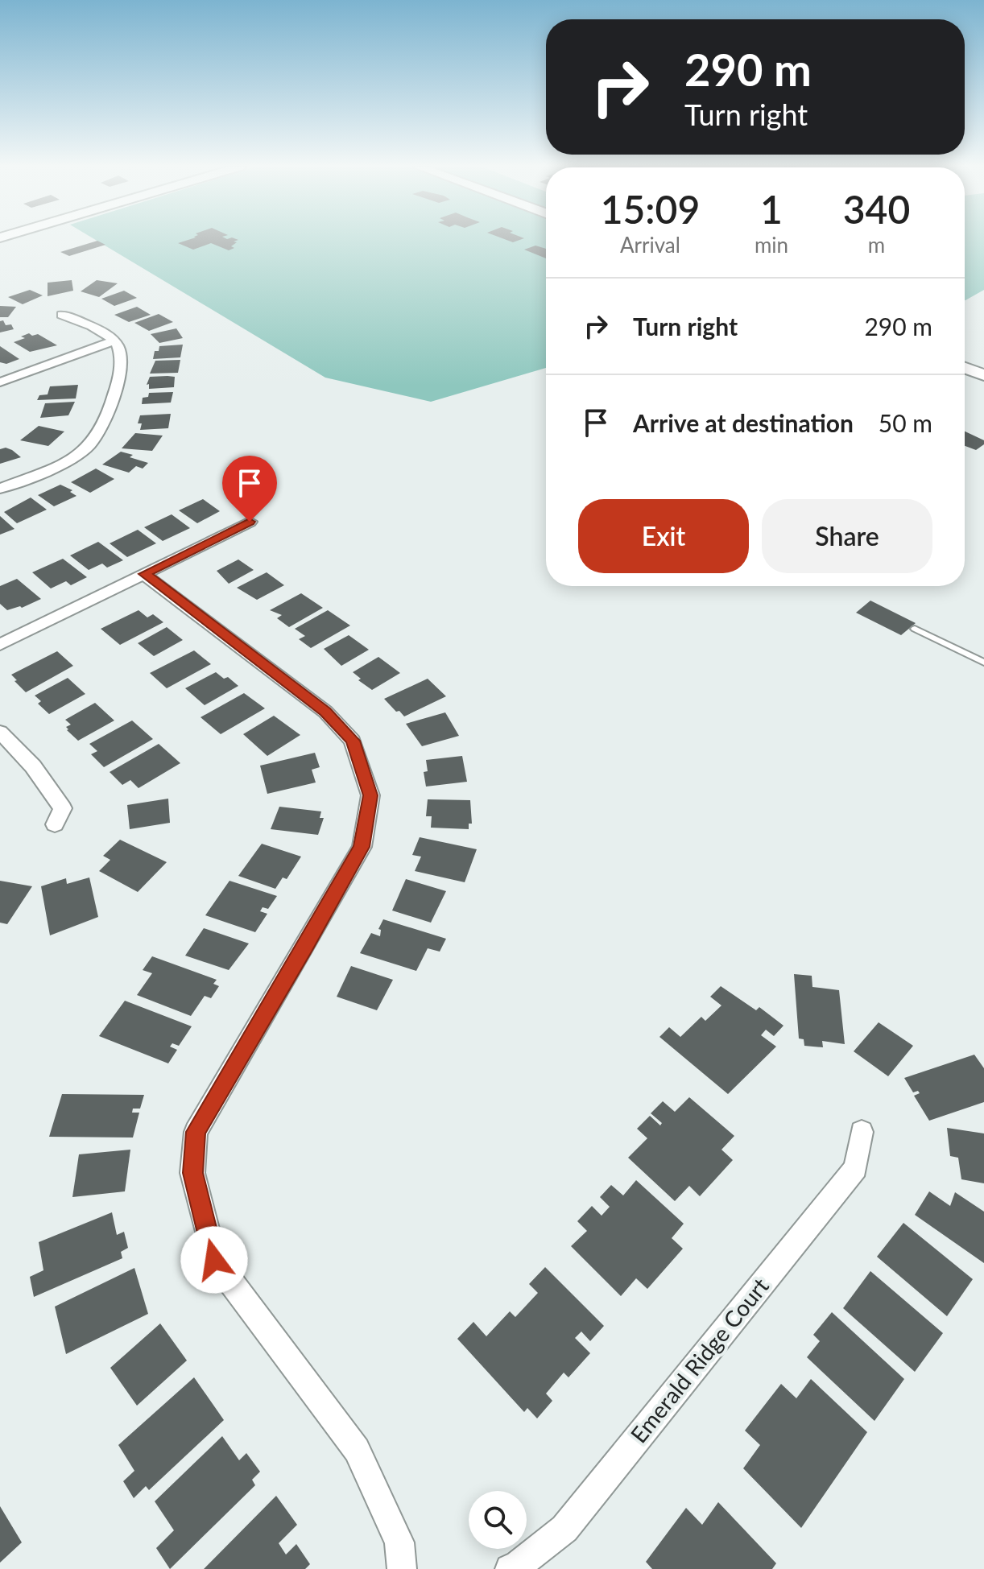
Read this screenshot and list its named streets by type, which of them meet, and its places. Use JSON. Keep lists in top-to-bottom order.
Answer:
{
  "streets": {
    "street": ["Emerald Ridge Court"]
  },
  "page": {
    "turn": ["290 m", "Turn right"],
    "eta": [
      "15:09",
      "Arrival",
      "1",
      "min",
      "340",
      "m"
    ],
    "list": [
      {
        "name": "Turn right",
        "value": "290 m"
      },
      {
        "name": "Arrive at destination",
        "value": "50 m"
      }
    ],
    "buttons": ["Exit", "Share"]
  }
}
